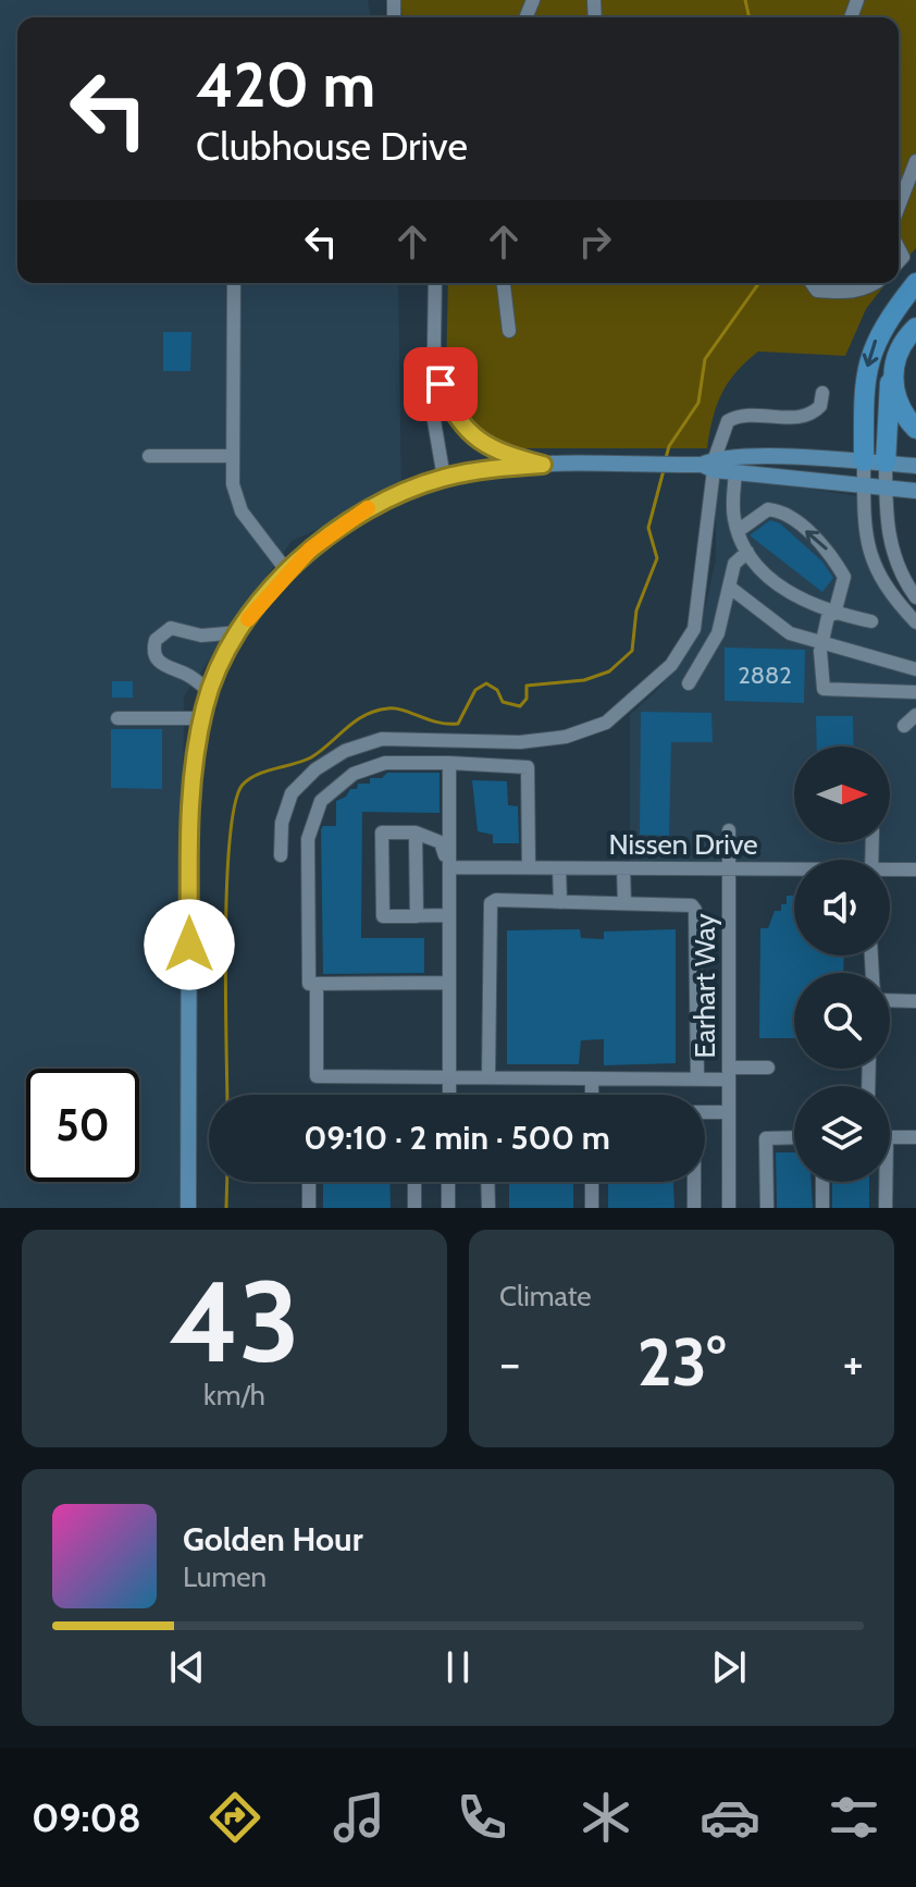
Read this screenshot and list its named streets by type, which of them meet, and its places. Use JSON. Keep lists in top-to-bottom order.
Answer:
{
  "streets": {
    "street": ["Nissen Drive", "Earhart Way"]
  },
  "crossings": [
    ["Nissen Drive", "Earhart Way"]
  ],
  "house_numbers": ["2882"],
  "north": "right",
  "page": {
    "turn": ["420 m", "Clubhouse Drive"],
    "limit": "50",
    "trip": "09:10 · 2 min · 500 m",
    "tile": [
      ["43", "km/h"],
      "Climate"
    ],
    "heat": ["−", "23°", "+"],
    "song": ["Golden Hour", "Lumen"],
    "tabs": "09:08"
  }
}
